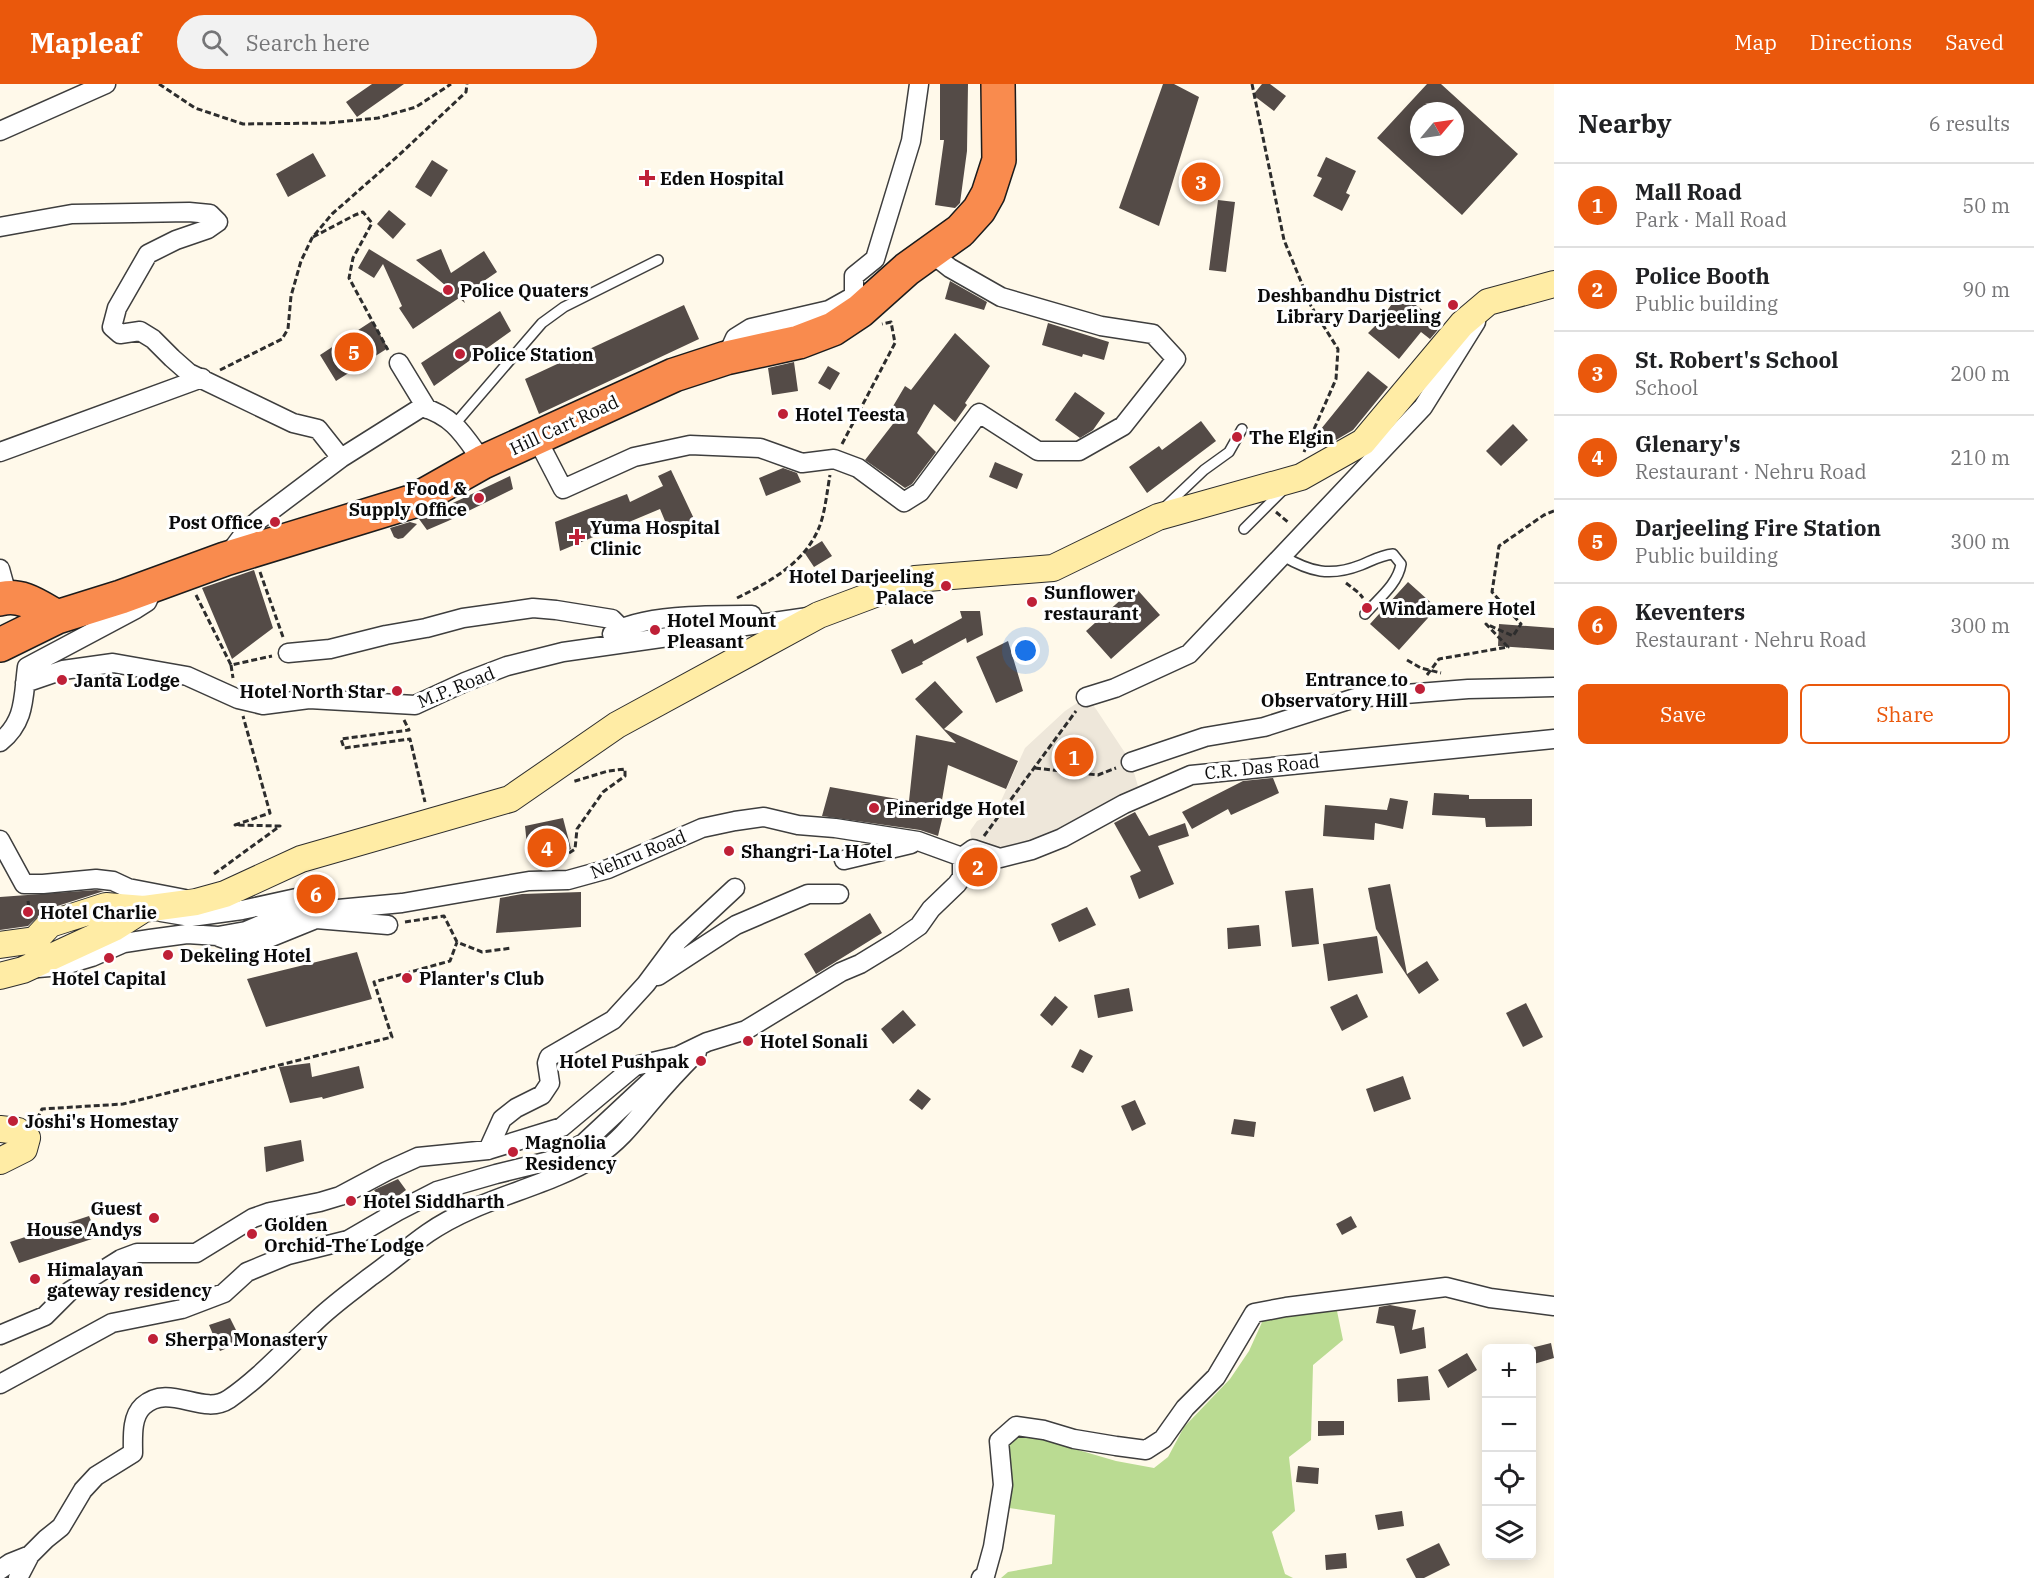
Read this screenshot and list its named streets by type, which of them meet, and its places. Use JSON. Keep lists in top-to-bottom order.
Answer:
{
  "streets": {
    "highway": ["Hill Cart Road"],
    "street": ["M.P. Road", "C.R. Das Road", "Nehru Road"]
  },
  "crossings": [
    ["C.R. Das Road", "Nehru Road"]
  ],
  "places": {
    "health": ["Eden Hospital", "Yuma Hospital Clinic"],
    "other": [
      "Police Quaters",
      "Deshbandhu District Library Darjeeling",
      "Police Station",
      "Hotel Teesta",
      "The Elgin",
      "Food & Supply Office",
      "Post Office",
      "Hotel Darjeeling Palace",
      "Sunflower restaurant",
      "Windamere Hotel",
      "Hotel Mount Pleasant",
      "Janta Lodge",
      "Entrance to Observatory Hill",
      "Hotel North Star",
      "Pineridge Hotel",
      "Shangri-La Hotel",
      "Hotel Charlie",
      "Dekeling Hotel",
      "Hotel Capital",
      "Planter's Club",
      "Hotel Sonali",
      "Hotel Pushpak",
      "Joshi's Homestay",
      "Magnolia Residency",
      "Hotel Siddharth",
      "Guest House Andys",
      "Golden Orchid-The Lodge",
      "Himalayan gateway residency",
      "Sherpa Monastery"
    ]
  },
  "north": "top right",
  "page": {
    "header": "Mapleaf",
    "search": "Search here",
    "nav": ["Map", "Directions", "Saved"],
    "heading": ["Nearby", "6 results"],
    "pins": [
      "3",
      "5",
      "1",
      "4",
      "2",
      "6"
    ],
    "list": [
      {
        "mark": "1",
        "name": "Mall Road",
        "note": "Park · Mall Road",
        "value": "50 m"
      },
      {
        "mark": "2",
        "name": "Police Booth",
        "note": "Public building",
        "value": "90 m"
      },
      {
        "mark": "3",
        "name": "St. Robert's School",
        "note": "School",
        "value": "200 m"
      },
      {
        "mark": "4",
        "name": "Glenary's",
        "note": "Restaurant · Nehru Road",
        "value": "210 m"
      },
      {
        "mark": "5",
        "name": "Darjeeling Fire Station",
        "note": "Public building",
        "value": "300 m"
      },
      {
        "mark": "6",
        "name": "Keventers",
        "note": "Restaurant · Nehru Road",
        "value": "300 m"
      }
    ],
    "buttons": ["Save", "Share"],
    "map_buttons": ["+", "−"]
  }
}
